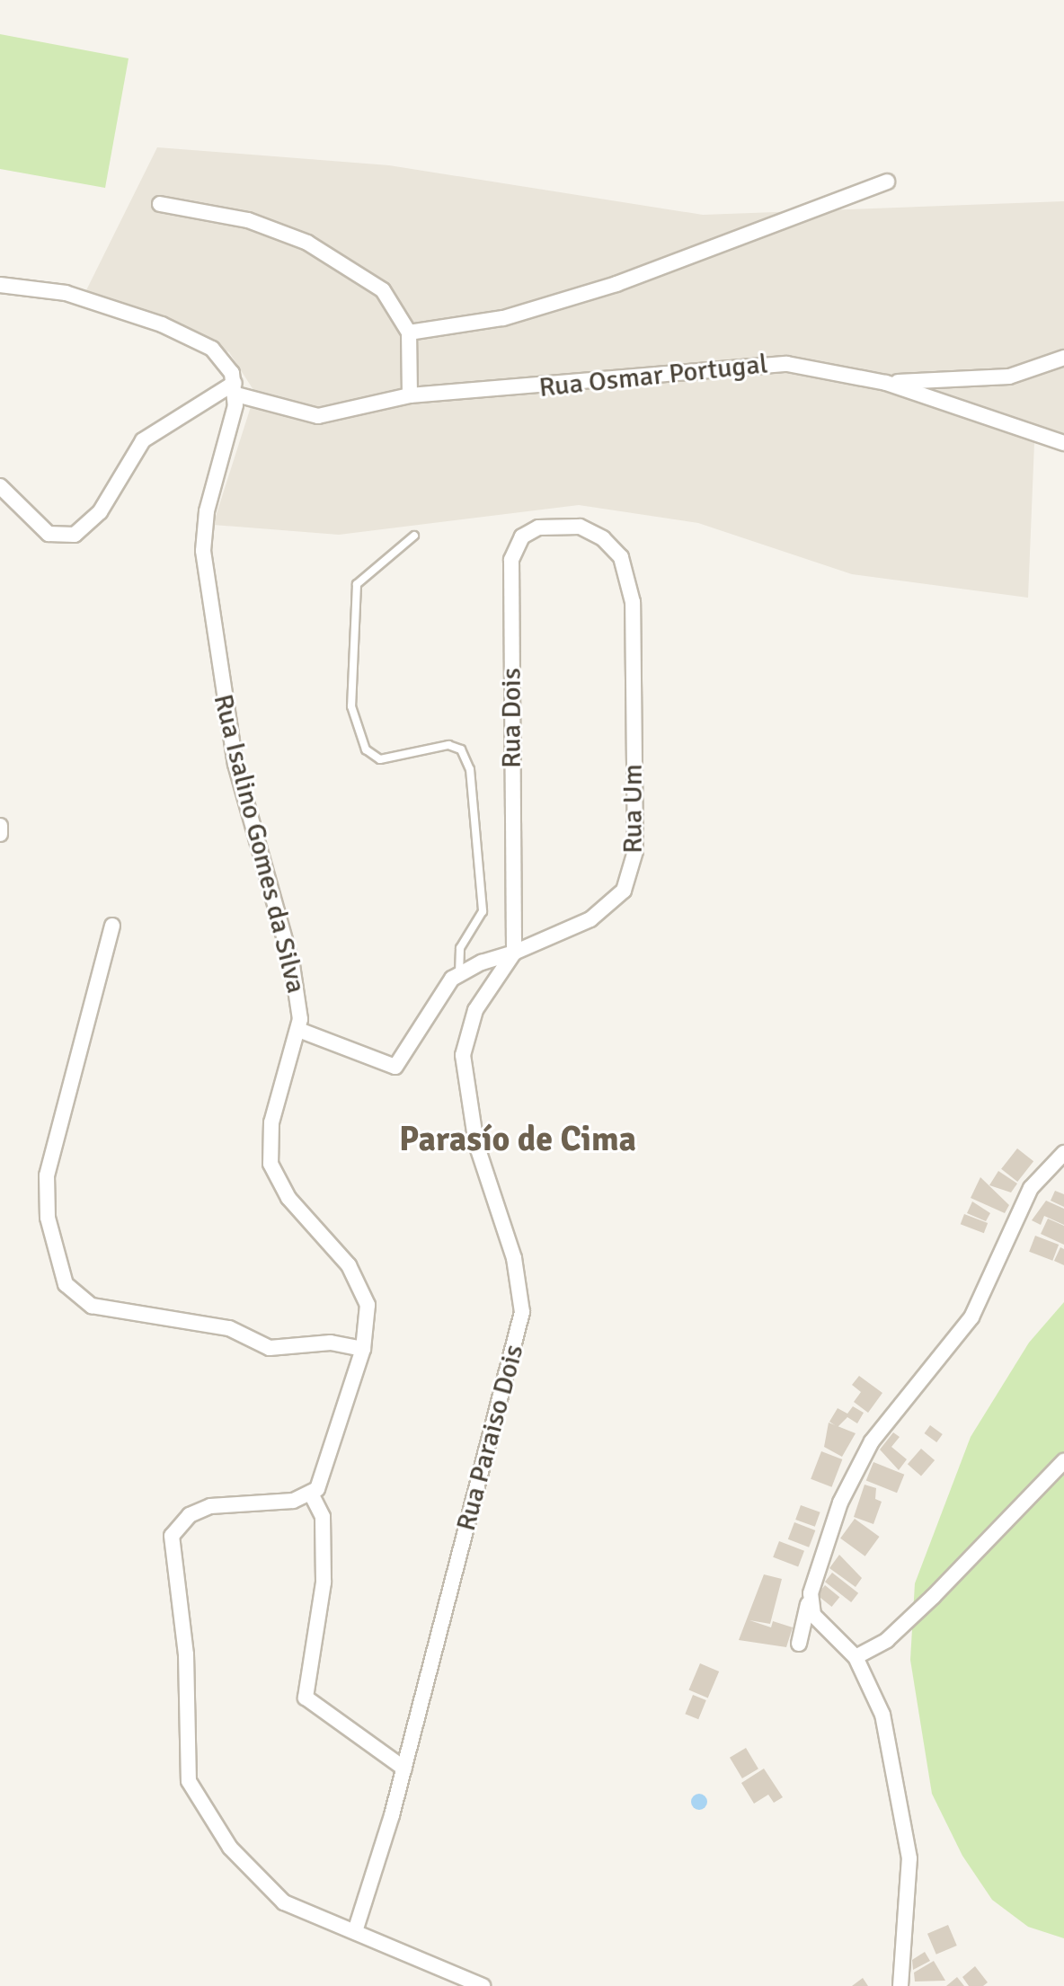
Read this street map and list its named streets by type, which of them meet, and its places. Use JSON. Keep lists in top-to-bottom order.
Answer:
{
  "streets": {
    "street": [
      "Rua Osmar Portugal",
      "Rua Dois",
      "Rua Um",
      "Rua Isalino Gomes da Silva",
      "Rua Paraiso Dois"
    ]
  },
  "crossings": [
    ["Rua Osmar Portugal", "Rua Isalino Gomes da Silva"],
    ["Rua Dois", "Rua Um"],
    ["Rua Dois", "Rua Paraiso Dois"],
    ["Rua Um", "Rua Isalino Gomes da Silva"],
    ["Rua Um", "Rua Paraiso Dois"]
  ],
  "districts": ["Parasío de Cima"]
}
